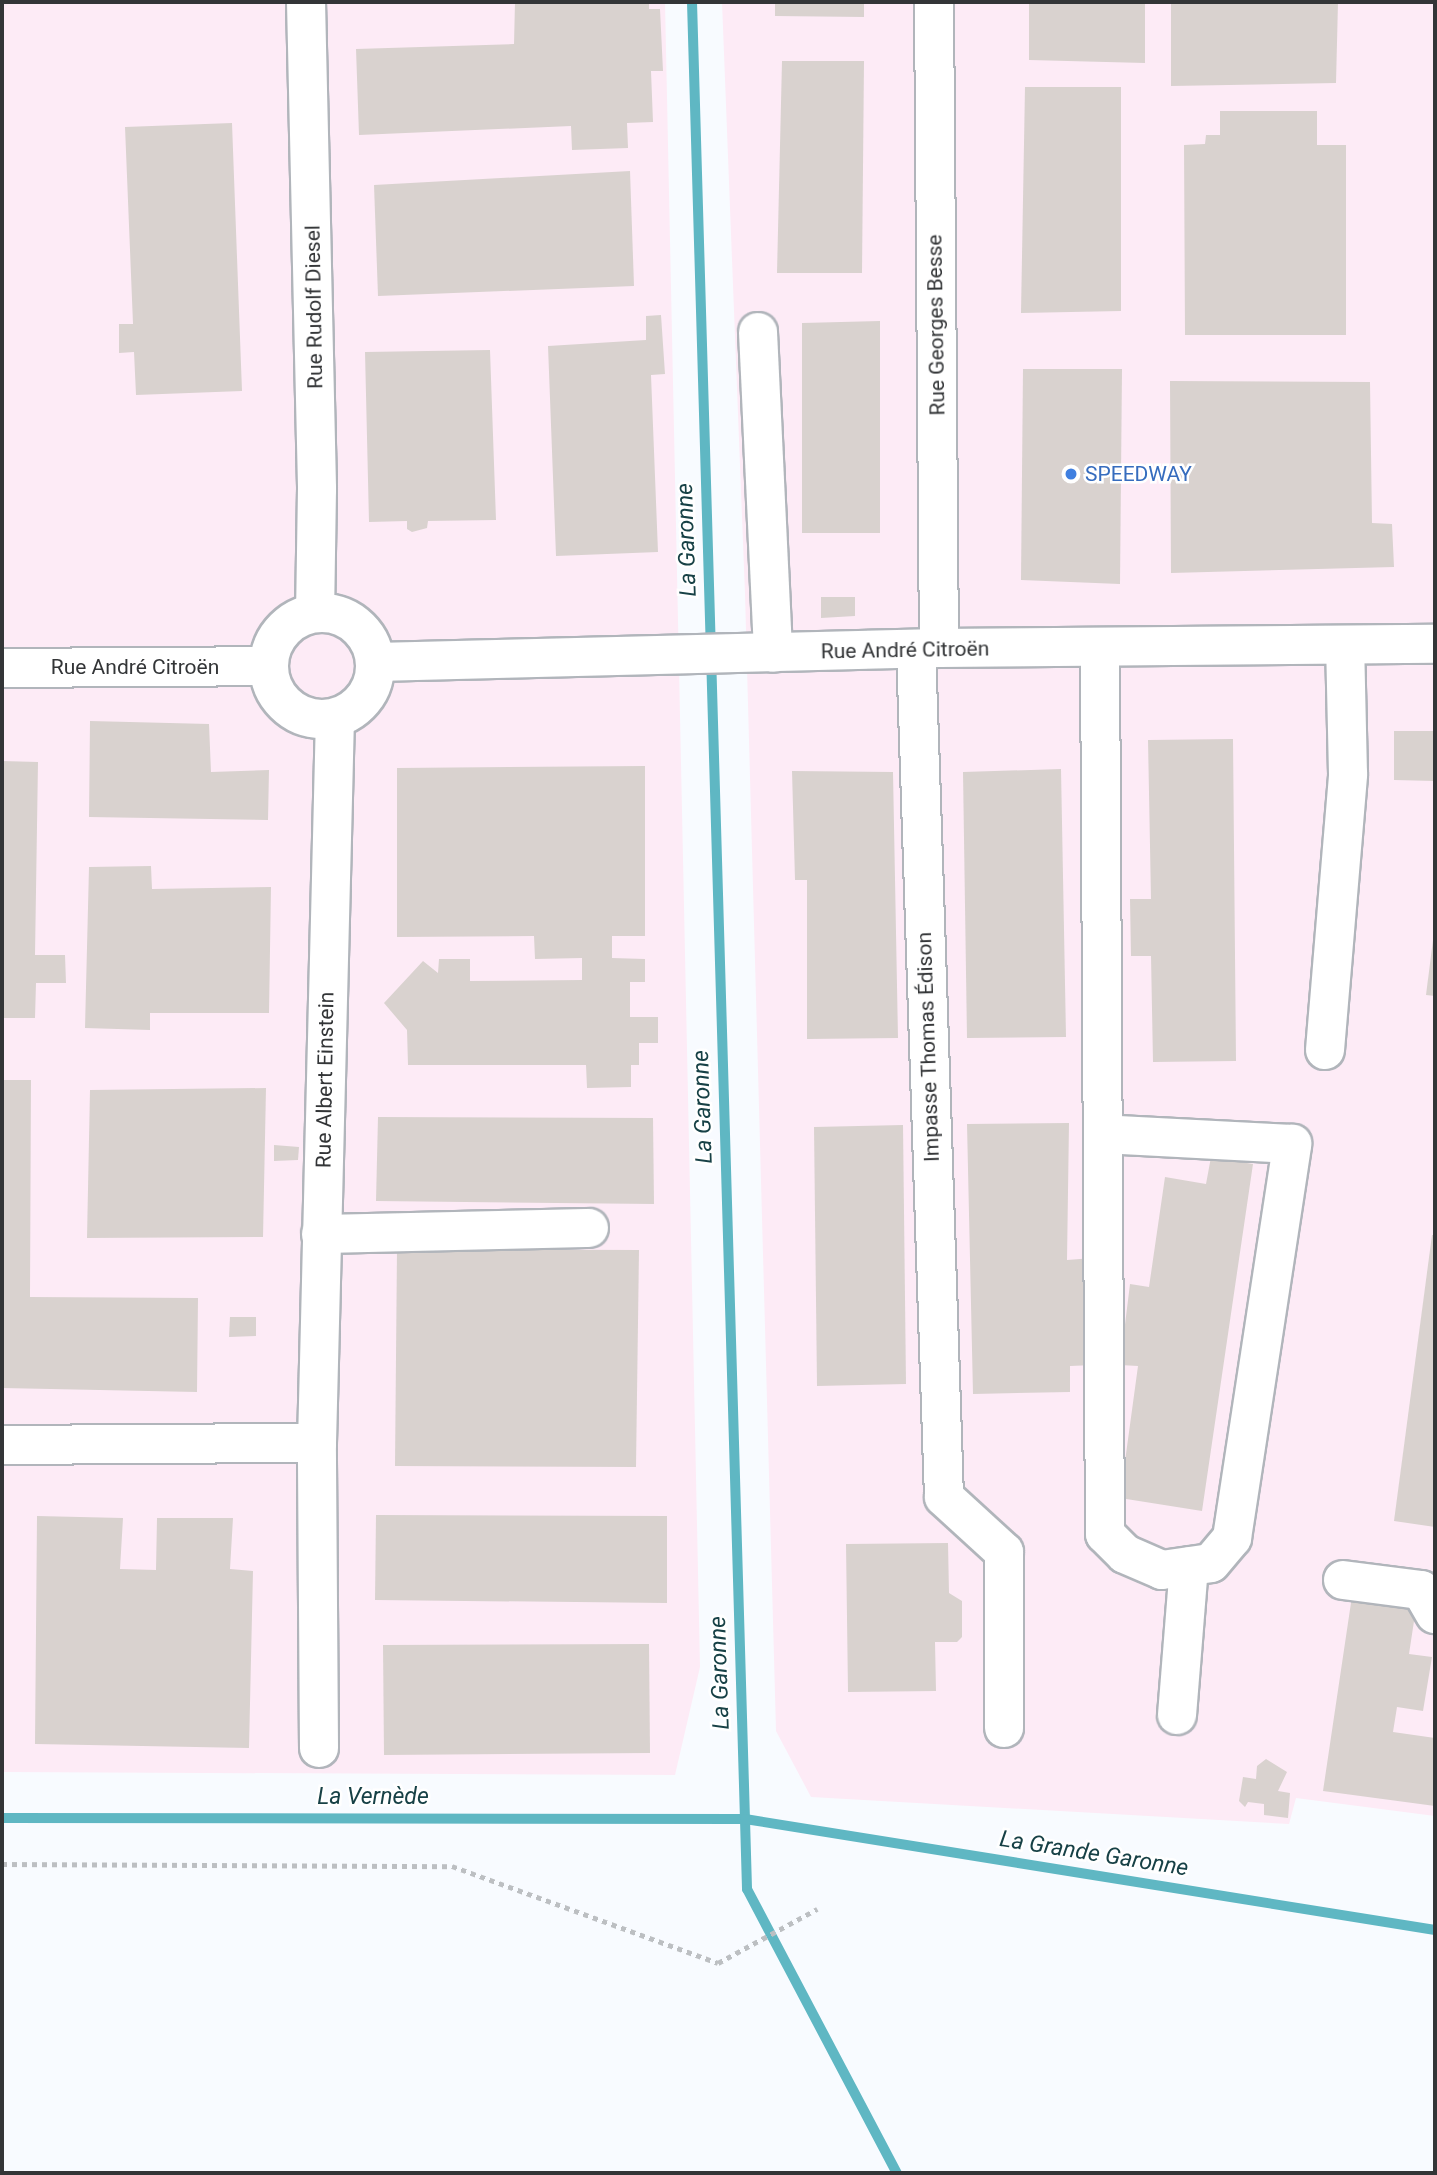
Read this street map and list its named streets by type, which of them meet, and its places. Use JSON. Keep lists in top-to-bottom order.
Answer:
{
  "streets": {
    "street": [
      "Rue Rudolf Diesel",
      "Rue Georges Besse",
      "Rue André Citroën",
      "Impasse Thomas Édison",
      "Rue Albert Einstein"
    ]
  },
  "crossings": [
    ["Rue Rudolf Diesel", "Rue André Citroën"],
    ["Rue Rudolf Diesel", "Rue Albert Einstein"],
    ["Rue Georges Besse", "Rue André Citroën"],
    ["Rue Georges Besse", "Impasse Thomas Édison"],
    ["Rue André Citroën", "Impasse Thomas Édison"],
    ["Rue André Citroën", "Rue Albert Einstein"]
  ],
  "water": ["La Garonne", "La Vernède", "La Grande Garonne"],
  "places": ["SPEEDWAY"]
}
